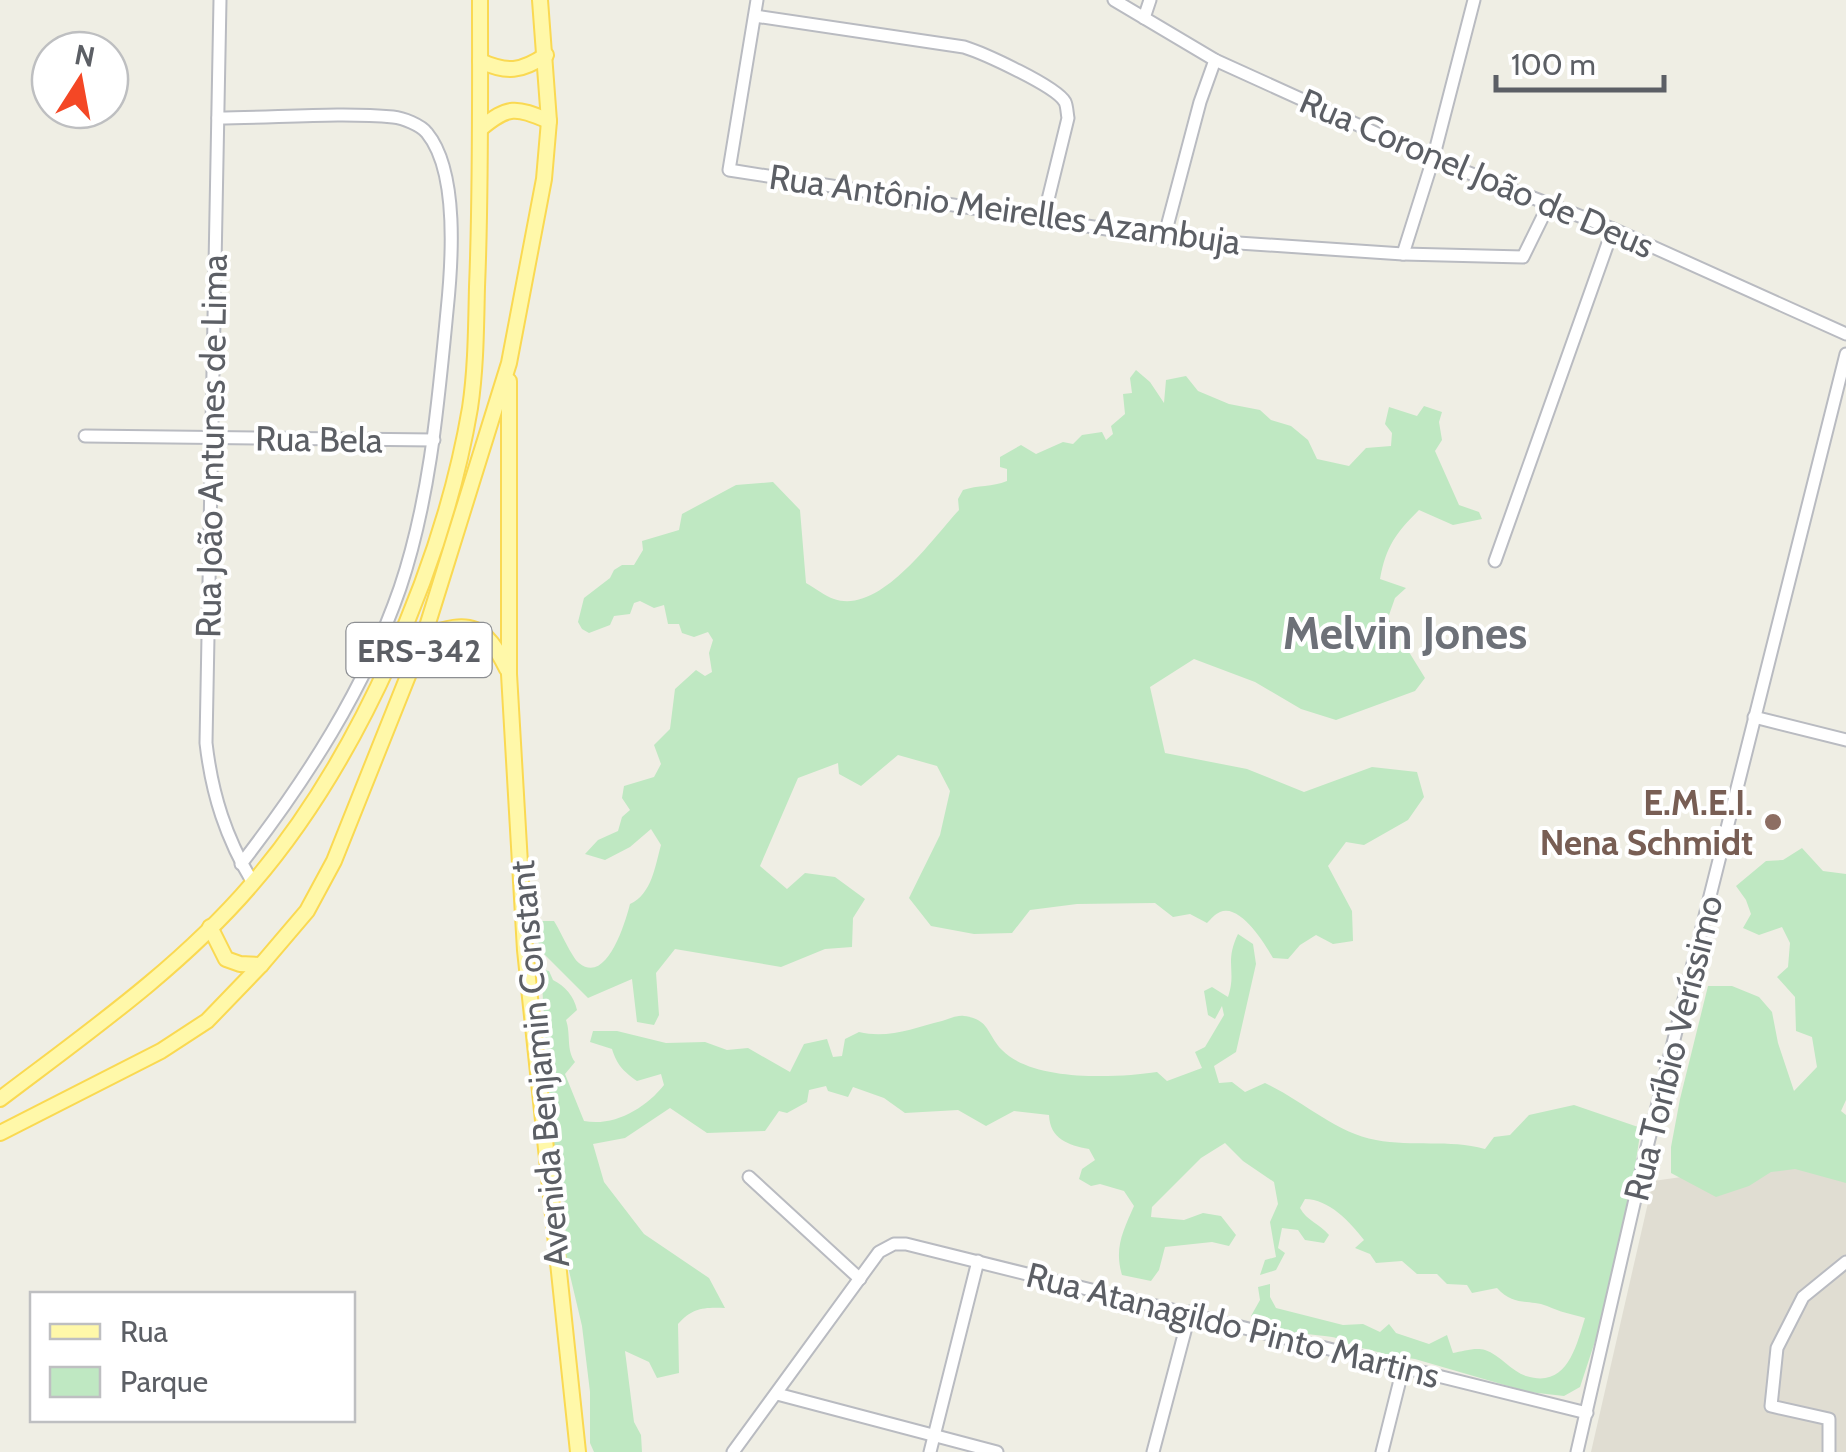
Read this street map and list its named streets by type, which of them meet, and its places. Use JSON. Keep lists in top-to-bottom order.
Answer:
{
  "streets": {
    "main road": ["ERS-342", "Avenida Benjamin Constant"],
    "street": [
      "Rua Coronel João de Deus",
      "Rua Antônio Meirelles Azambuja",
      "Rua Bela",
      "Rua João Antunes de Lima",
      "Rua Toríbio Veríssimo",
      "Rua Atanagildo Pinto Martins"
    ]
  },
  "crossings": [
    ["Rua Coronel João de Deus", "Rua Antônio Meirelles Azambuja"],
    ["Rua Bela", "Rua João Antunes de Lima"],
    ["Rua João Antunes de Lima", "ERS-342"],
    ["ERS-342", "Avenida Benjamin Constant"],
    ["Rua Toríbio Veríssimo", "Rua Atanagildo Pinto Martins"]
  ],
  "districts": ["Melvin Jones"],
  "places": ["E.M.E.I. Nena Schmidt"],
  "legend": ["Rua", "Parque"],
  "scale_bar": "100 m",
  "north": "top"
}
